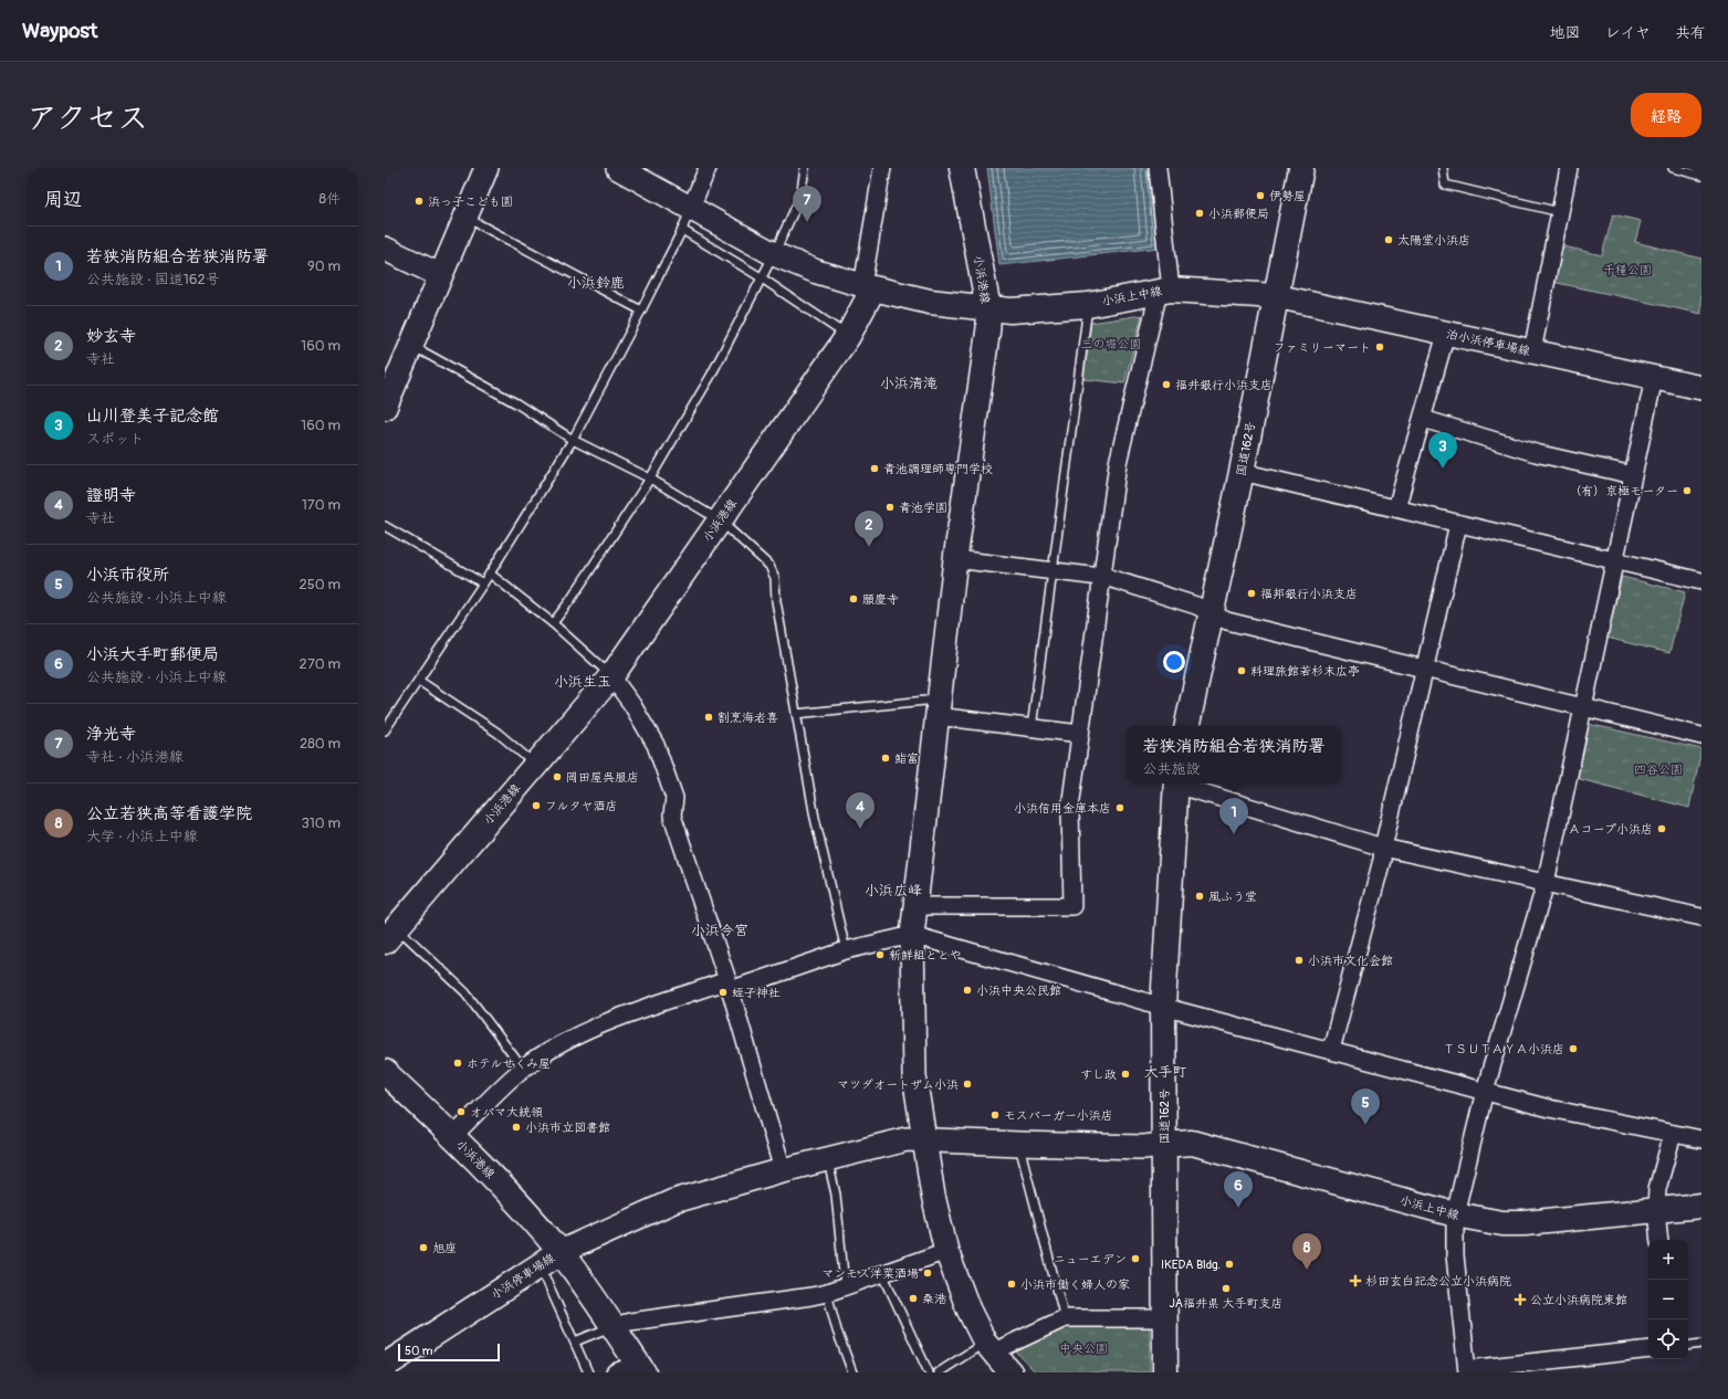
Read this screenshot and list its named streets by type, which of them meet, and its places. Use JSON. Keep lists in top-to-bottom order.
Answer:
{
  "streets": {
    "main road": [
      "小浜港線",
      "小浜上中線",
      "国道162号",
      "小浜停車場線"
    ],
    "street": ["泊小浜停車場線"]
  },
  "crossings": [
    ["小浜港線", "小浜上中線"],
    ["小浜港線", "小浜停車場線"],
    ["小浜上中線", "泊小浜停車場線"],
    ["小浜上中線", "国道162号"],
    ["泊小浜停車場線", "国道162号"]
  ],
  "districts": [
    "小浜鈴鹿",
    "小浜清滝",
    "小浜生玉",
    "小浜広峰",
    "小浜今宮",
    "大手町"
  ],
  "parks": [
    "千種公園",
    "三の堀公園",
    "四谷公園",
    "中央公園"
  ],
  "places": {
    "other": [
      "伊勢屋",
      "浜っ子こども園",
      "小浜郵便局",
      "太陽堂小浜店",
      "ファミリーマート",
      "福井銀行小浜支店",
      "青池調理師専門学校",
      "（有）京極モーター",
      "青池学園",
      "福邦銀行小浜支店",
      "願慶寺",
      "料理旅館若杉末広亭",
      "割烹海老喜",
      "鮨富",
      "岡田屋呉服店",
      "フルタヤ酒店",
      "小浜信用金庫本店",
      "Ａコープ小浜店",
      "風ふう堂",
      "新鮮組ととや",
      "小浜市文化会館",
      "小浜中央公民館",
      "蛭子神社",
      "ＴＳＵＴＡＹＡ小浜店",
      "ホテルせくみ屋",
      "すし政",
      "マツダオートザム小浜",
      "オバマ大統領",
      "モスバーガー小浜店",
      "小浜市立図書館",
      "旭座",
      "ニューエデン",
      "IKEDA Bldg.",
      "マンモス洋菜酒場",
      "小浜市働く婦人の家",
      "JA福井県 大手町支店",
      "桑港"
    ],
    "health": ["杉田玄白記念公立小浜病院", "公立小浜病院東館"]
  },
  "scale_bar": "50 m",
  "page": {
    "header": "Waypost",
    "nav": ["地図", "レイヤ", "共有"],
    "title": "アクセス",
    "buttons": "経路",
    "heading": ["周辺", "8件"],
    "pins": [
      "7",
      "3",
      "2",
      "4",
      "1",
      "5",
      "6",
      "8"
    ],
    "list": [
      {
        "mark": "1",
        "name": "若狭消防組合若狭消防署",
        "note": "公共施設 · 国道162号",
        "value": "90 m"
      },
      {
        "mark": "2",
        "name": "妙玄寺",
        "note": "寺社",
        "value": "160 m"
      },
      {
        "mark": "3",
        "name": "山川登美子記念館",
        "note": "スポット",
        "value": "160 m"
      },
      {
        "mark": "4",
        "name": "證明寺",
        "note": "寺社",
        "value": "170 m"
      },
      {
        "mark": "5",
        "name": "小浜市役所",
        "note": "公共施設 · 小浜上中線",
        "value": "250 m"
      },
      {
        "mark": "6",
        "name": "小浜大手町郵便局",
        "note": "公共施設 · 小浜上中線",
        "value": "270 m"
      },
      {
        "mark": "7",
        "name": "浄光寺",
        "note": "寺社 · 小浜港線",
        "value": "280 m"
      },
      {
        "mark": "8",
        "name": "公立若狭高等看護学院",
        "note": "大学 · 小浜上中線",
        "value": "310 m"
      }
    ],
    "popup": ["若狭消防組合若狭消防署", "公共施設"],
    "map_buttons": ["+", "−"],
    "scale": "50 m"
  }
}
